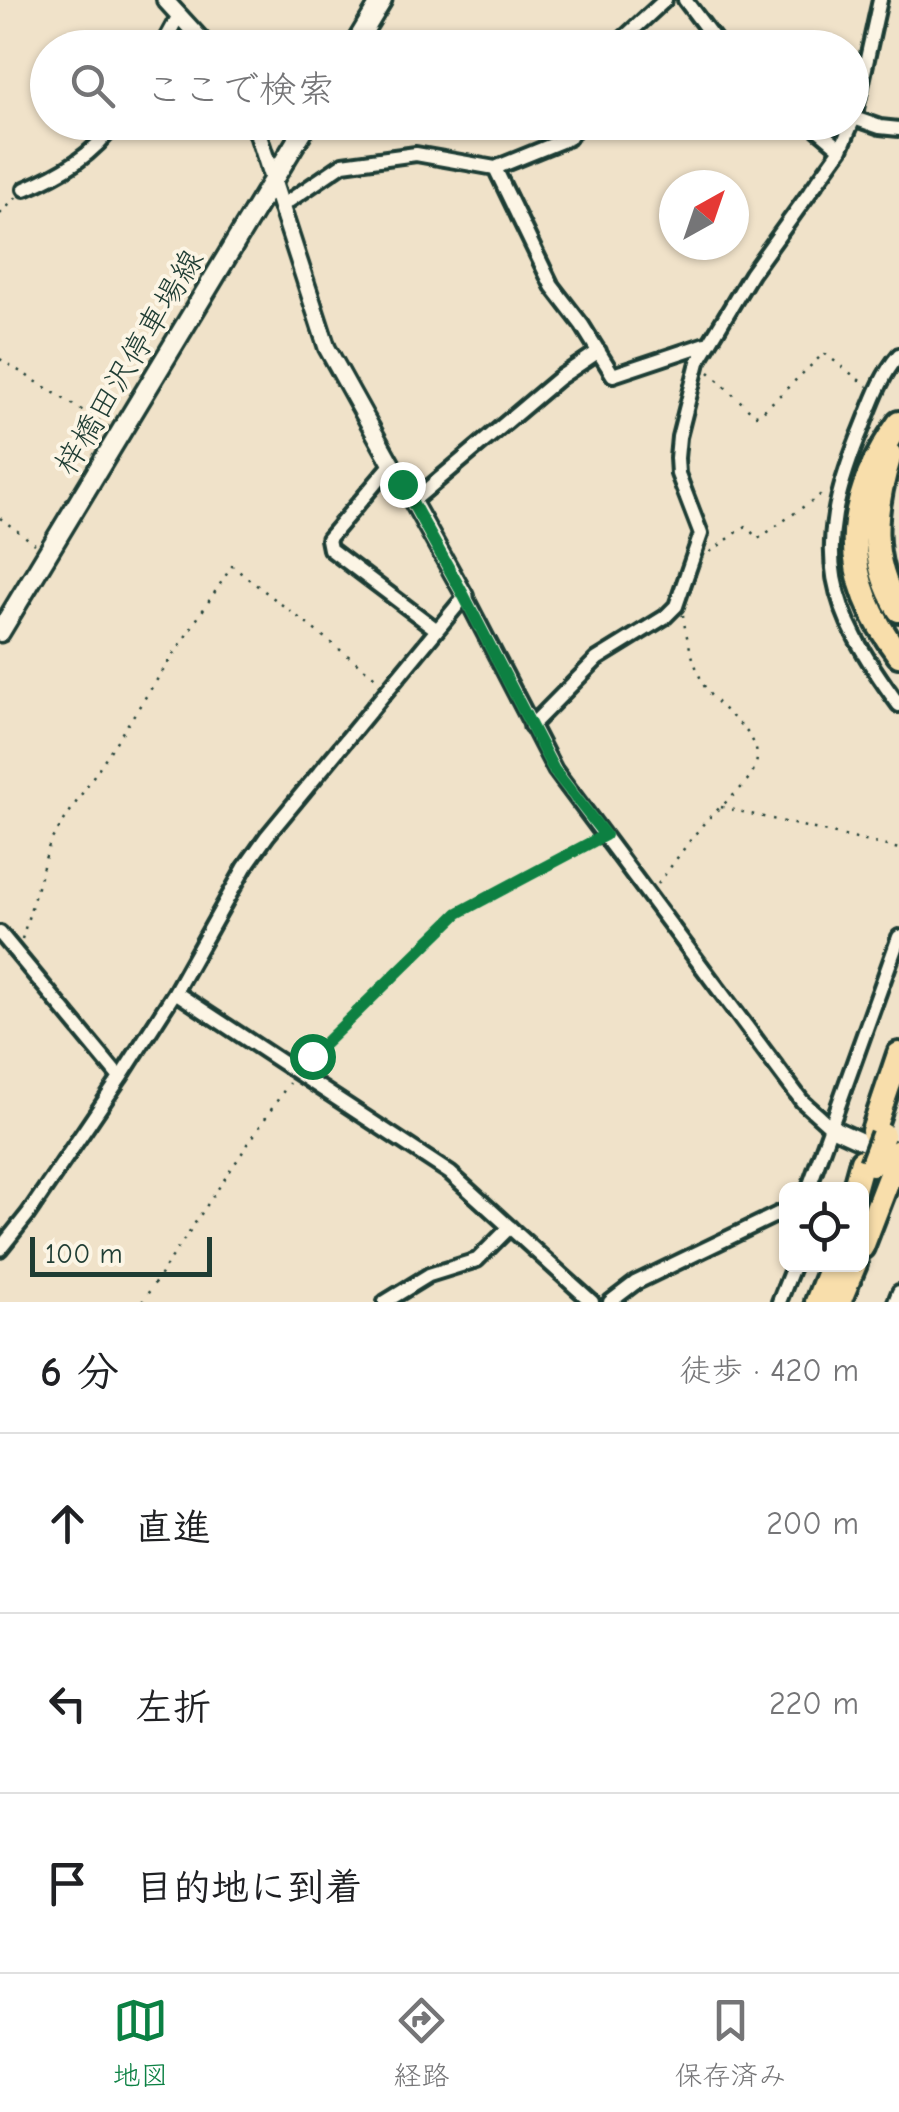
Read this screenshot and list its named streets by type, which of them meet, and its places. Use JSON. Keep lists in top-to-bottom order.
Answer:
{
  "streets": {
    "main road": ["梓橋田沢停車場線"]
  },
  "scale_bar": "100 m",
  "north": "top right",
  "page": {
    "search": "ここで検索",
    "scale": "100 m",
    "heading": ["6 分", "徒歩 · 420 m"],
    "list": [
      ["直進", "200 m"],
      ["左折", "220 m"],
      "目的地に到着"
    ],
    "nav": ["地図", "経路", "保存済み"]
  }
}
